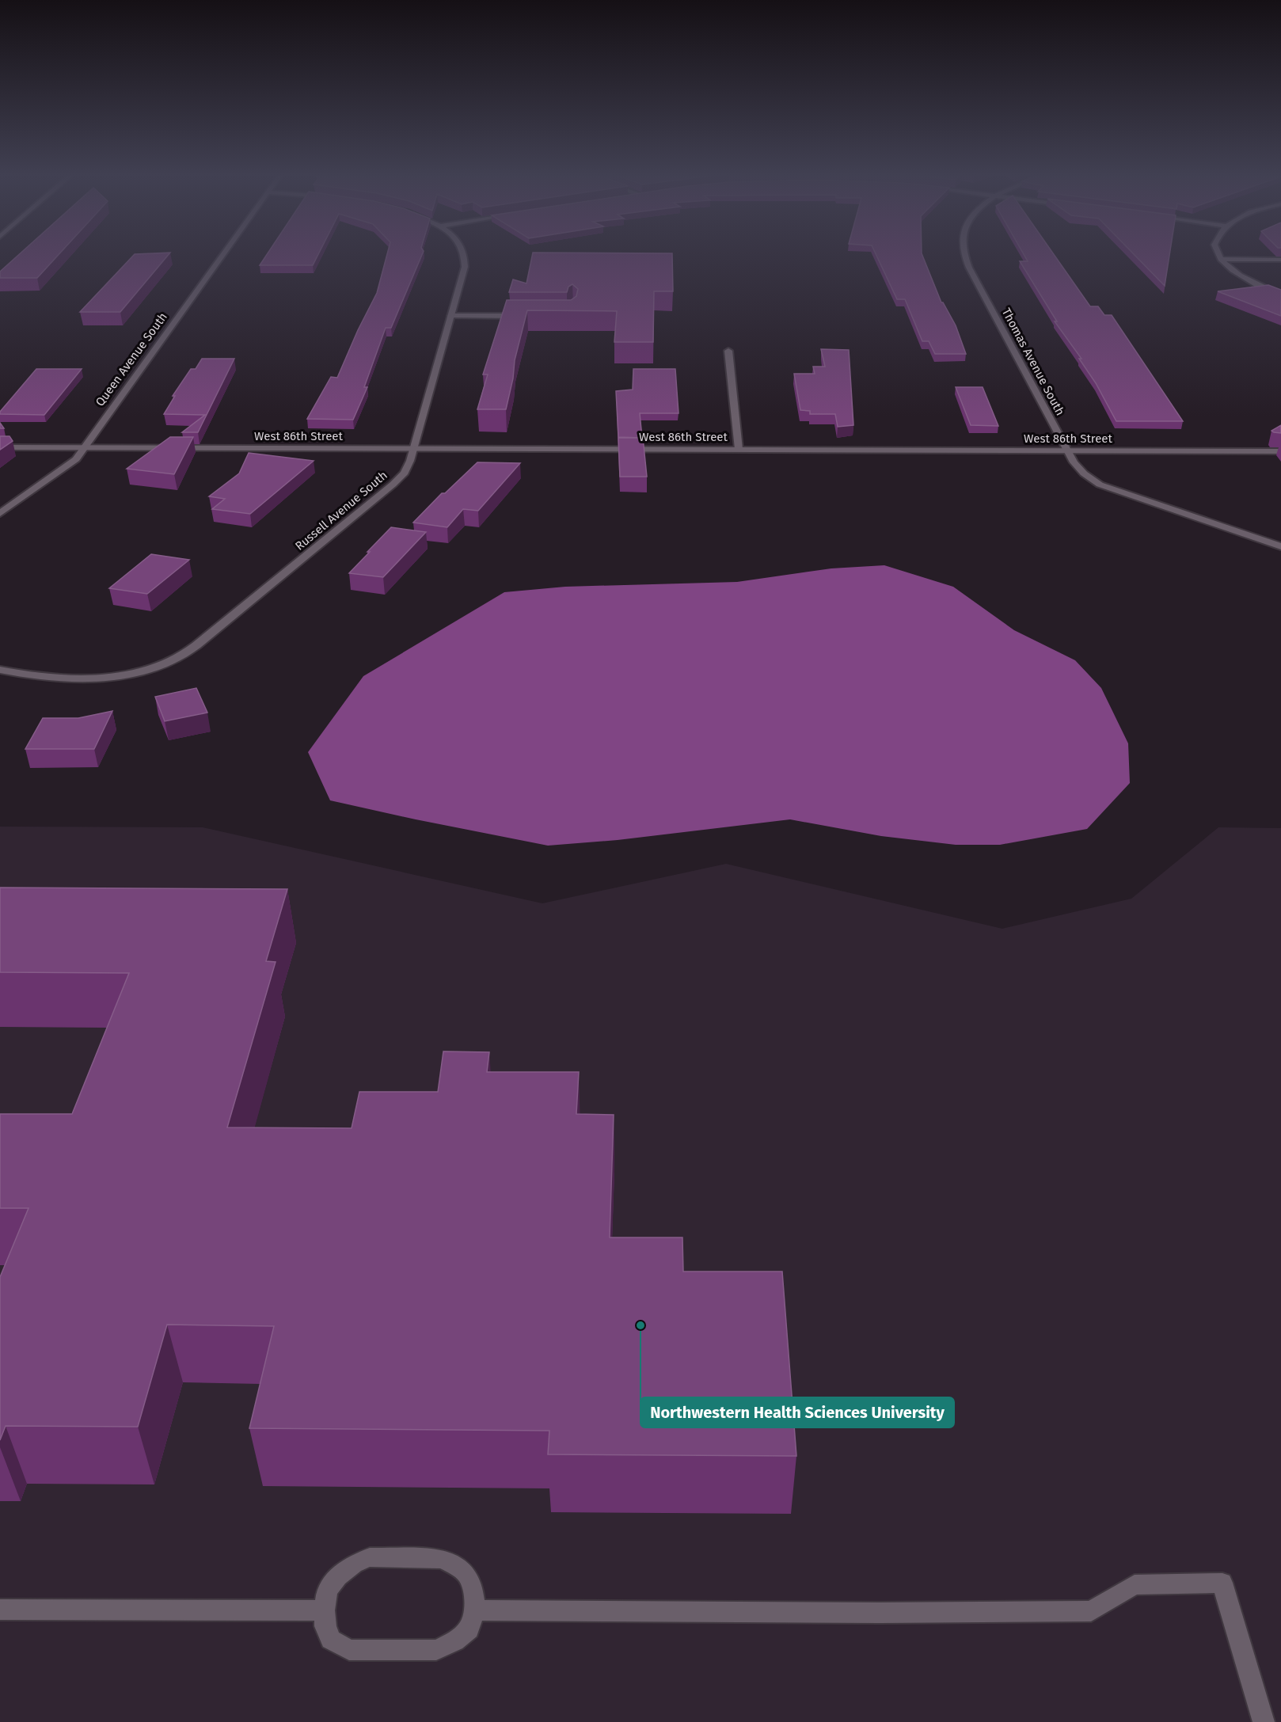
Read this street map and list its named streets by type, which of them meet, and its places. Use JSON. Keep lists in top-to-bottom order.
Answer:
{
  "streets": {
    "street": [
      "Queen Avenue South",
      "Thomas Avenue South",
      "West 86th Street",
      "Russell Avenue South"
    ]
  },
  "crossings": [
    ["Queen Avenue South", "West 86th Street"],
    ["Thomas Avenue South", "West 86th Street"],
    ["West 86th Street", "Russell Avenue South"]
  ],
  "places": ["Northwestern Health Sciences University"]
}
